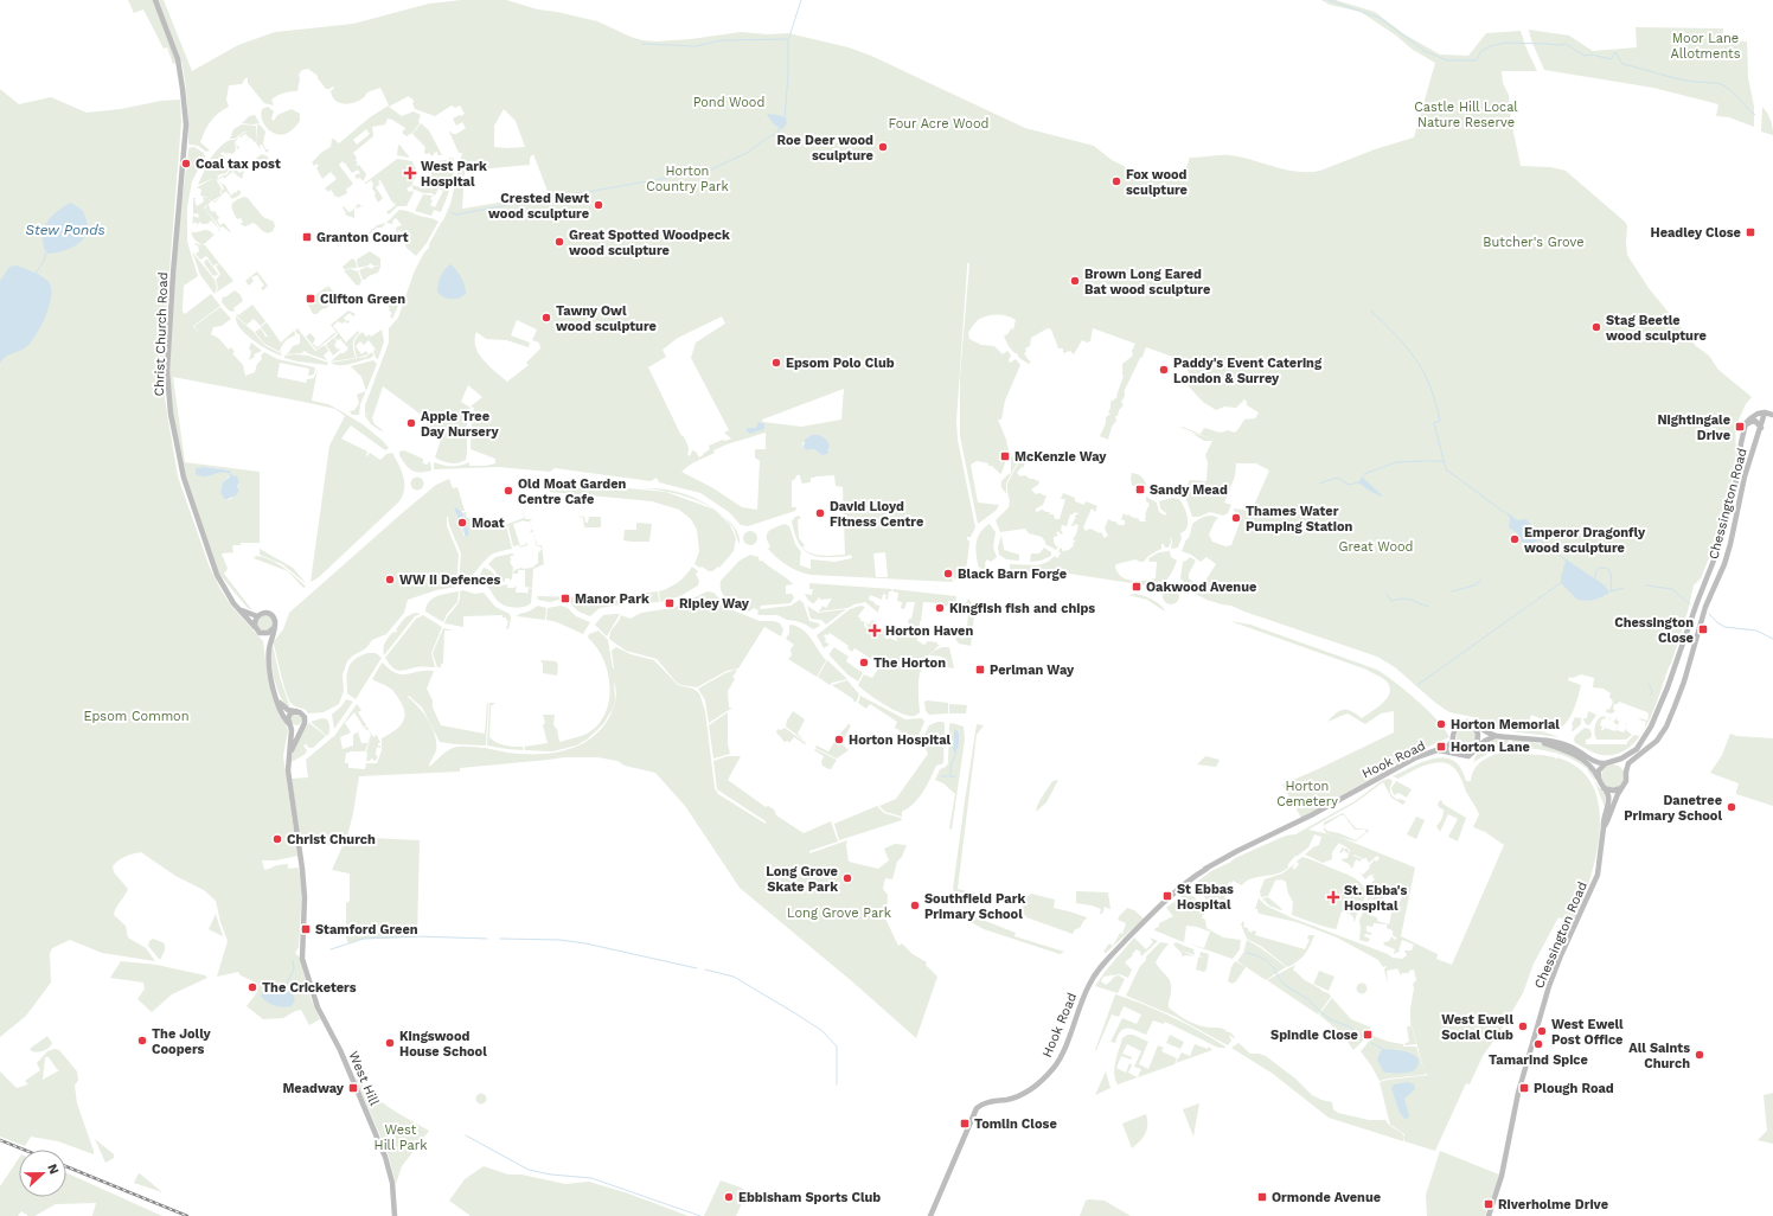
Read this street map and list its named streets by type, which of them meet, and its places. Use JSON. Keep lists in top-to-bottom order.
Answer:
{
  "streets": {
    "main road": [
      "Christ Church Road",
      "Chessington Road",
      "Hook Road",
      "West Hill"
    ]
  },
  "water": ["Stew Ponds"],
  "parks": [
    "Moor Lane Allotments",
    "Pond Wood",
    "Castle Hill Local Nature Reserve",
    "Four Acre Wood",
    "Horton Country Park",
    "Butcher's Grove",
    "Great Wood",
    "Epsom Common",
    "Horton Cemetery",
    "Long Grove Park",
    "West Hill Park"
  ],
  "places": {
    "other": [
      "Roe Deer wood sculpture",
      "Coal tax post",
      "Fox wood sculpture",
      "Crested Newt wood sculpture",
      "Great Spotted Woodpeck wood sculpture",
      "Brown Long Eared Bat wood sculpture",
      "Tawny Owl wood sculpture",
      "Stag Beetle wood sculpture",
      "Epsom Polo Club",
      "Paddy's Event Catering London & Surrey",
      "Apple Tree Day Nursery",
      "Old Moat Garden Centre Cafe",
      "David Lloyd Fitness Centre",
      "Thames Water Pumping Station",
      "Moat",
      "Emperor Dragonfly wood sculpture",
      "Black Barn Forge",
      "WW II Defences",
      "Kingfish fish and chips",
      "The Horton",
      "Horton Memorial",
      "Horton Hospital",
      "Danetree Primary School",
      "Christ Church",
      "Long Grove Skate Park",
      "Southfield Park Primary School",
      "The Cricketers",
      "West Ewell Social Club",
      "West Ewell Post Office",
      "The Jolly Coopers",
      "Kingswood House School",
      "Tamarind Spice",
      "All Saints Church",
      "Ebbisham Sports Club"
    ],
    "health": ["West Park Hospital", "Horton Haven", "St. Ebba's Hospital"],
    "transit": [
      "Headley Close",
      "Granton Court",
      "Clifton Green",
      "Nightingale Drive",
      "McKenzie Way",
      "Sandy Mead",
      "Oakwood Avenue",
      "Manor Park",
      "Ripley Way",
      "Chessington Close",
      "Perlman Way",
      "Horton Lane",
      "St Ebbas Hospital",
      "Stamford Green",
      "Spindle Close",
      "Meadway",
      "Plough Road",
      "Tomlin Close",
      "Ormonde Avenue",
      "Riverholme Drive"
    ]
  },
  "north": "right"
}
